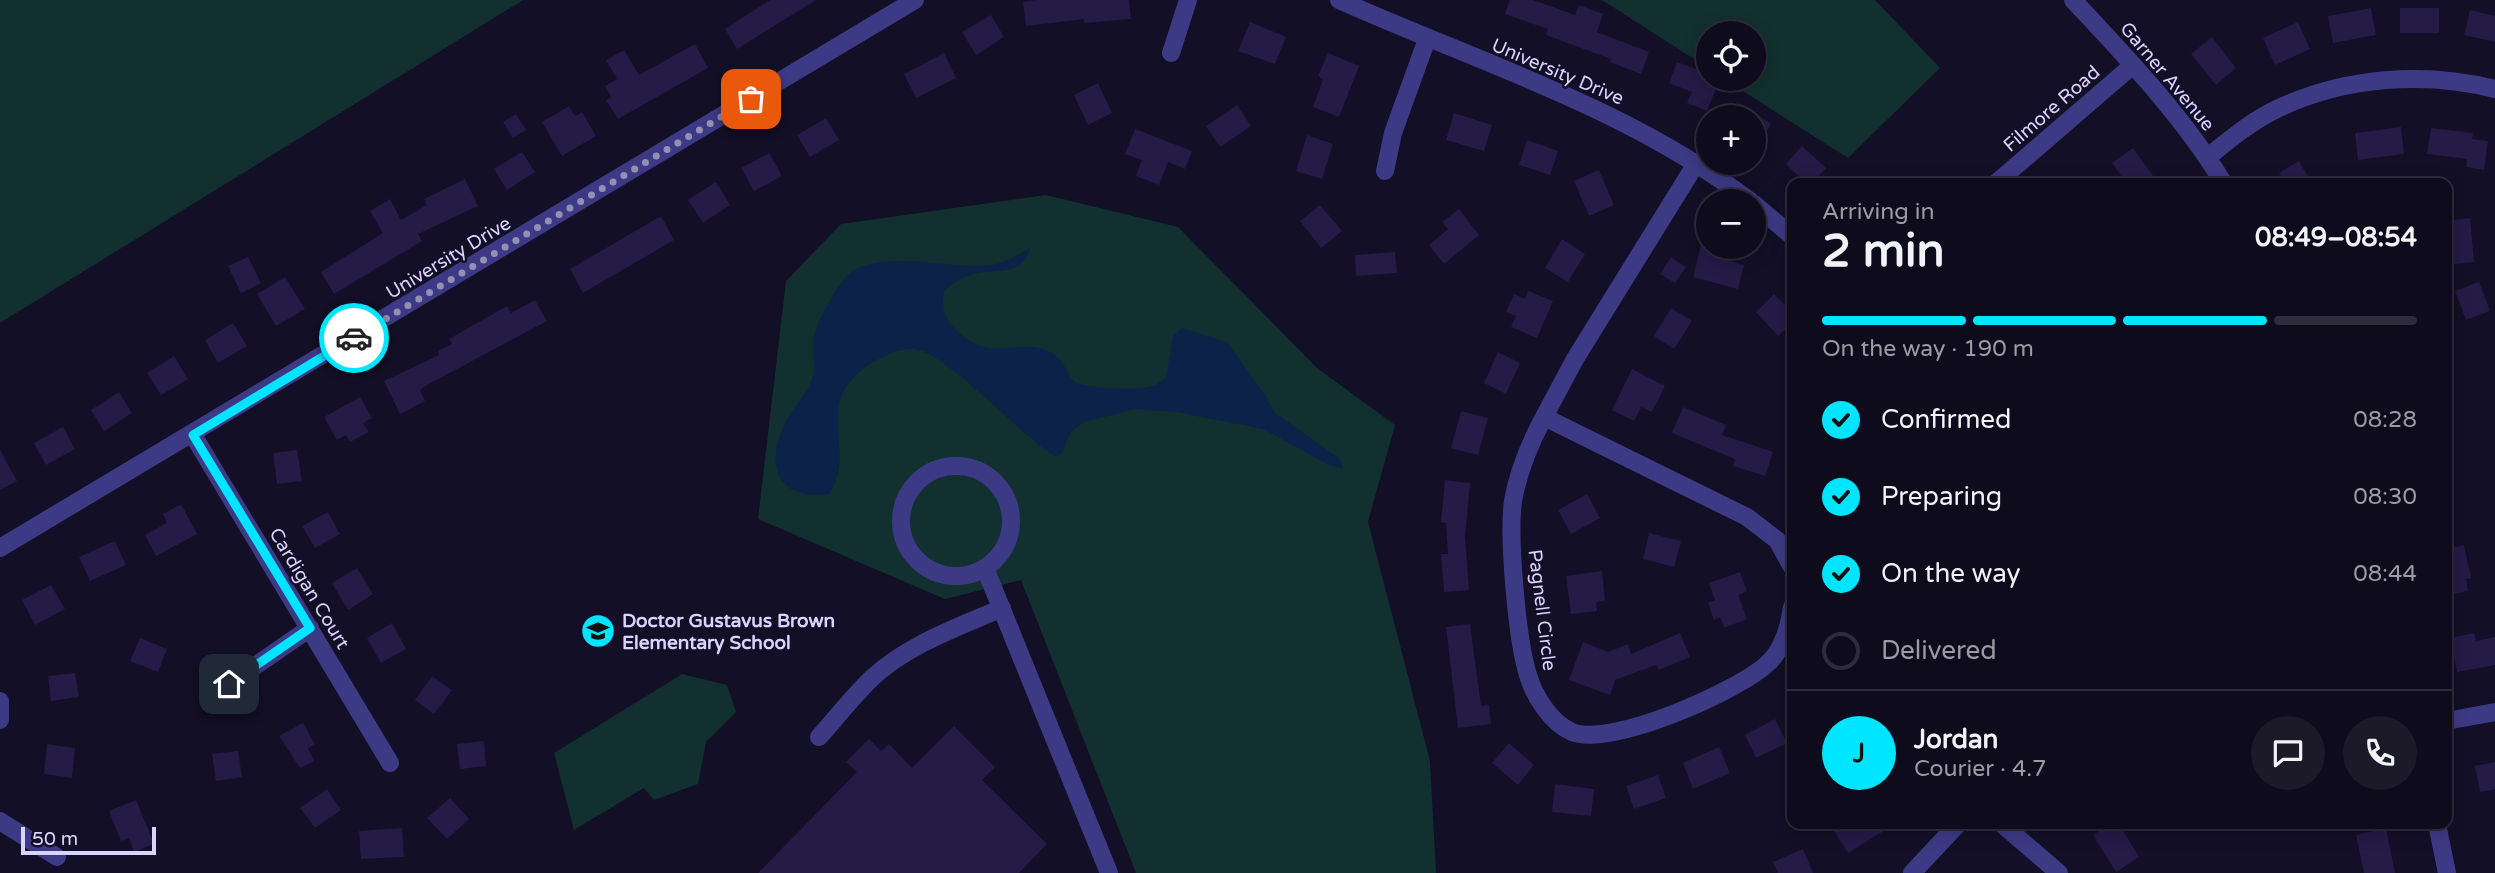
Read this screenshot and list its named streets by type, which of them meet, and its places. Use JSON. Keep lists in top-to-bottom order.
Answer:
{
  "streets": {
    "street": [
      "University Drive",
      "Garner Avenue",
      "Filmore Road",
      "Cardigan Court",
      "Pagnell Circle"
    ]
  },
  "crossings": [
    ["University Drive", "Cardigan Court"],
    ["Garner Avenue", "Filmore Road"]
  ],
  "places": {
    "school or university": ["Doctor Gustavus Brown Elementary School"]
  },
  "scale_bar": "50 m",
  "page": {
    "map_buttons": ["+", "−"],
    "heading": ["2 min", "Arriving in", "08:49–08:54"],
    "panel": ["Jordan", "Courier · 4.7"],
    "bar": "On the way · 190 m",
    "list": [
      ["Confirmed", "08:28"],
      ["Preparing", "08:30"],
      ["On the way", "08:44"],
      "Delivered"
    ],
    "round": "J",
    "scale": "50 m"
  }
}
